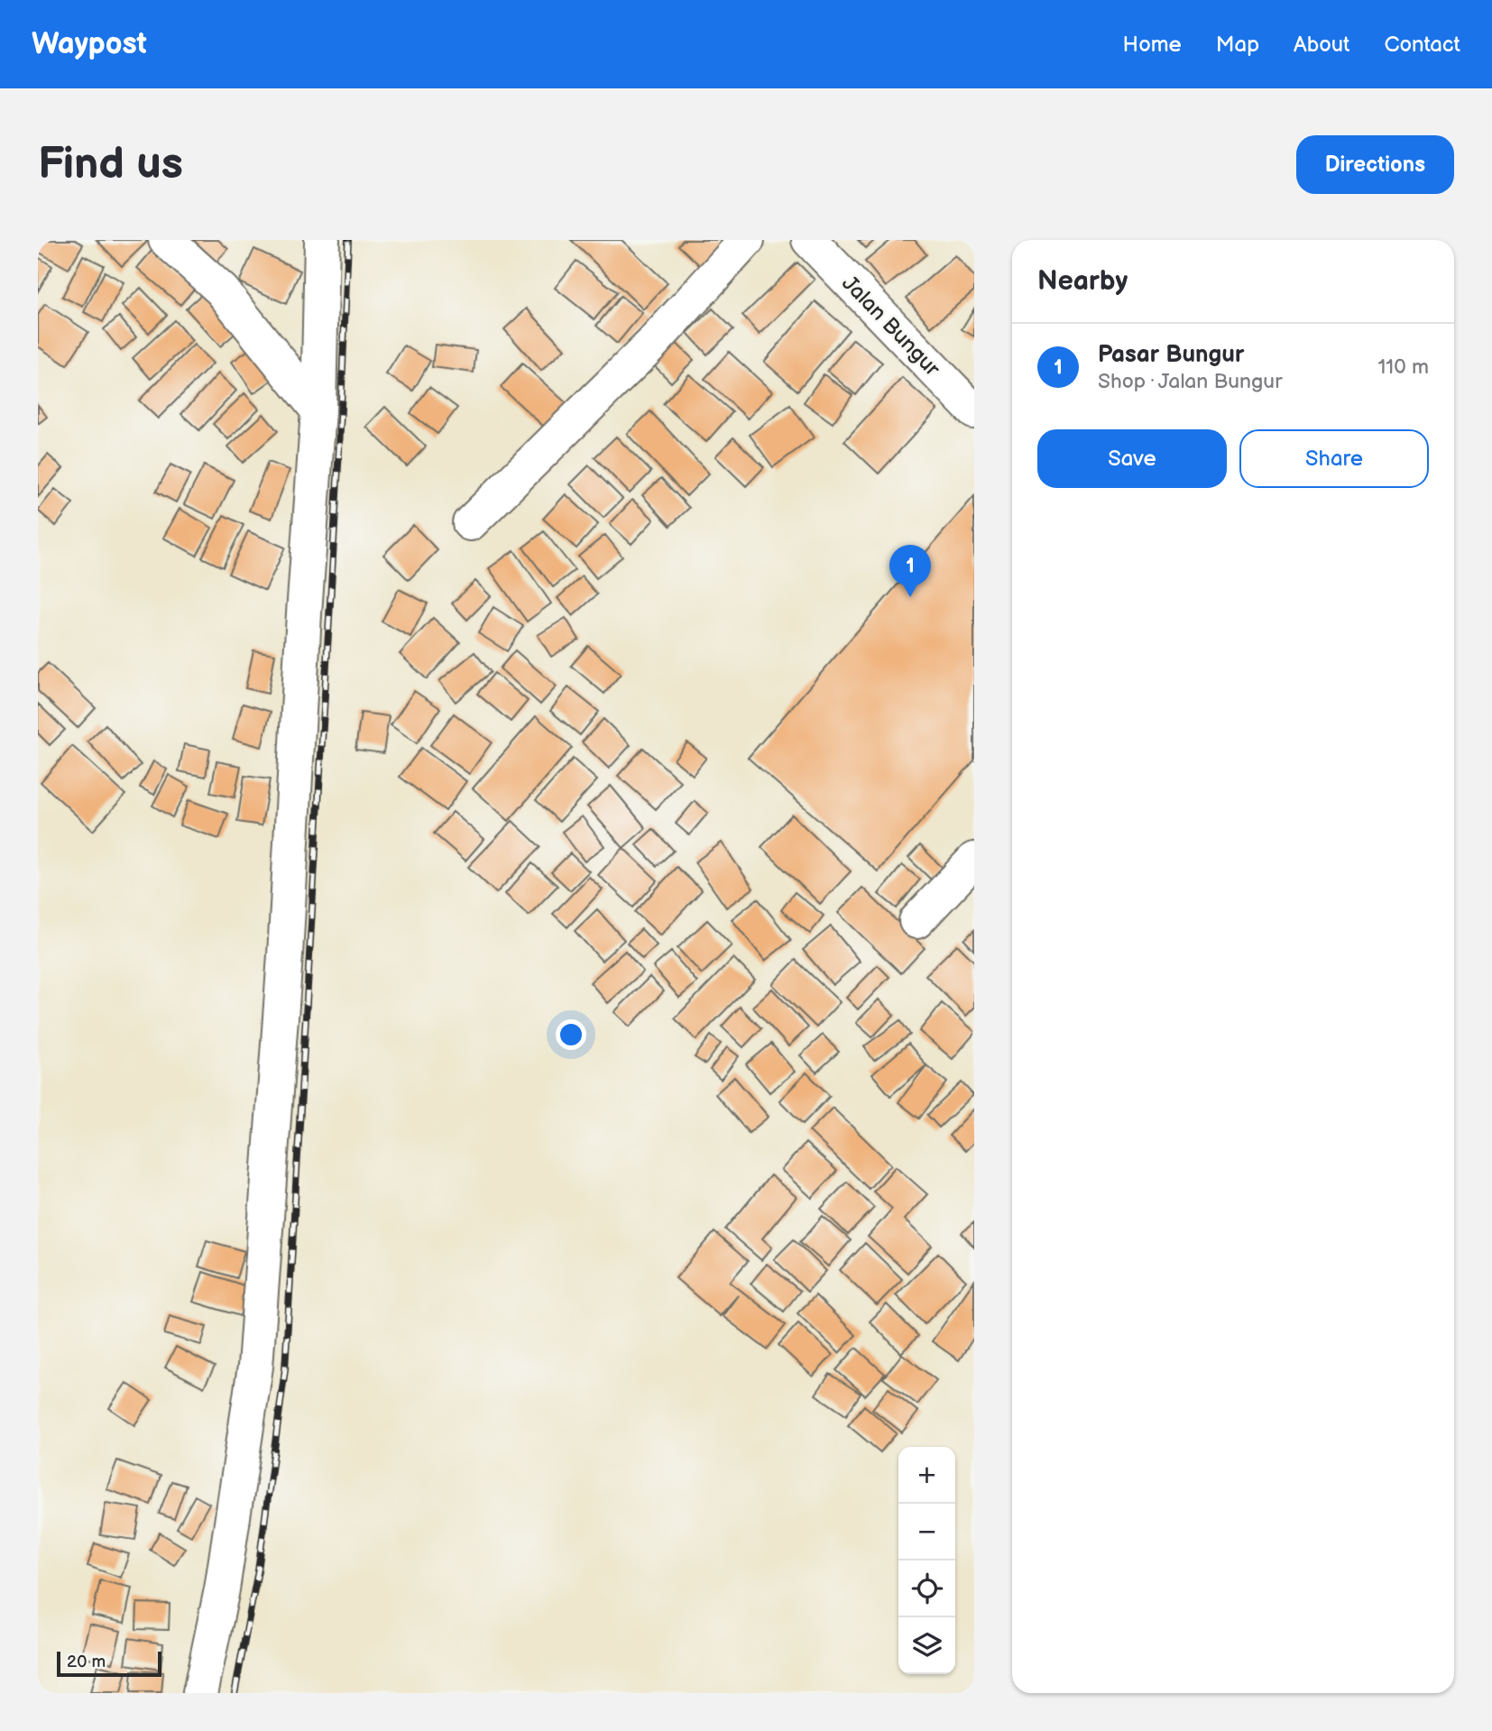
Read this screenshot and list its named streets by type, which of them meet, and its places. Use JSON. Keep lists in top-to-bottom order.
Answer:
{
  "streets": {
    "street": ["Jalan Bungur"]
  },
  "scale_bar": "20 m",
  "page": {
    "header": "Waypost",
    "nav": [
      "Home",
      "Map",
      "About",
      "Contact"
    ],
    "buttons": [
      "Directions",
      ["Save", "Share"]
    ],
    "title": "Find us",
    "heading": "Nearby",
    "list": [
      {
        "mark": "1",
        "name": "Pasar Bungur",
        "note": "Shop · Jalan Bungur",
        "value": "110 m"
      }
    ],
    "pins": "1",
    "map_buttons": ["+", "−"],
    "scale": "20 m"
  }
}
